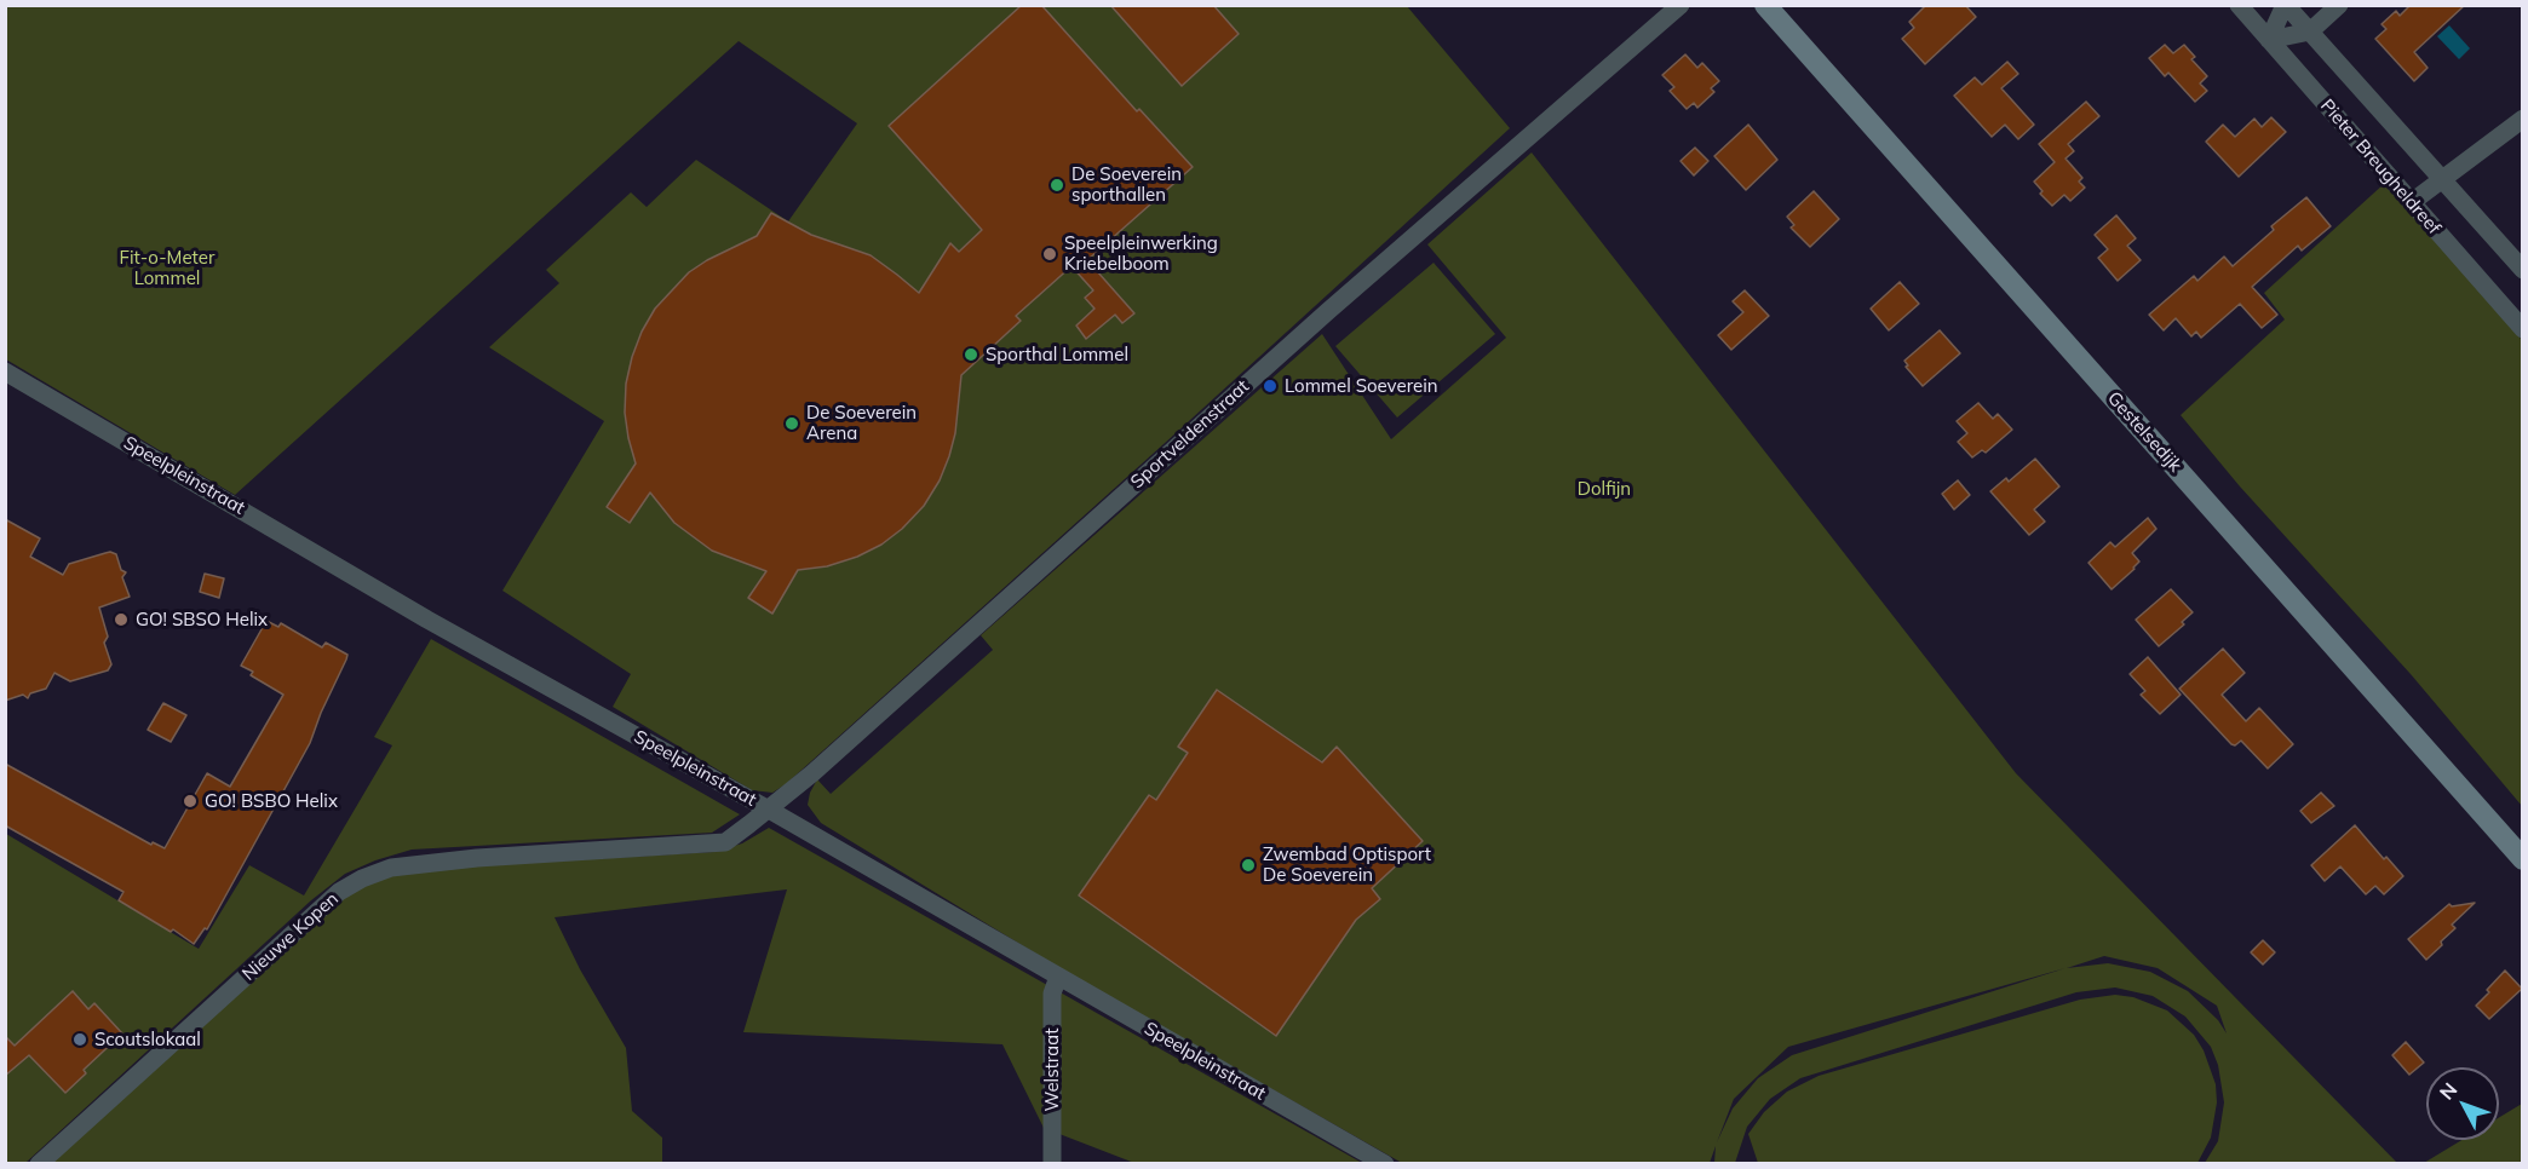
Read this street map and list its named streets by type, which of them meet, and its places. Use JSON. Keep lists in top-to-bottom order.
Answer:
{
  "streets": {
    "main road": ["Gestelsedijk"],
    "street": [
      "Pieter Breugheldreef",
      "Sportveldenstraat",
      "Speelpleinstraat",
      "Nieuwe Kopen",
      "Welstraat"
    ]
  },
  "crossings": [
    ["Sportveldenstraat", "Speelpleinstraat"],
    ["Sportveldenstraat", "Nieuwe Kopen"],
    ["Speelpleinstraat", "Nieuwe Kopen"],
    ["Speelpleinstraat", "Welstraat"]
  ],
  "parks": ["Fit-o-Meter Lommel", "Dolfijn"],
  "places": [
    "De Soeverein sporthallen",
    "Speelpleinwerking Kriebelboom",
    "Sporthal Lommel",
    "Lommel Soeverein",
    "De Soeverein Arena",
    "GO! SBSO Helix",
    "GO! BSBO Helix",
    "Zwembad Optisport De Soeverein",
    "Scoutslokaal"
  ],
  "north": "top left"
}
